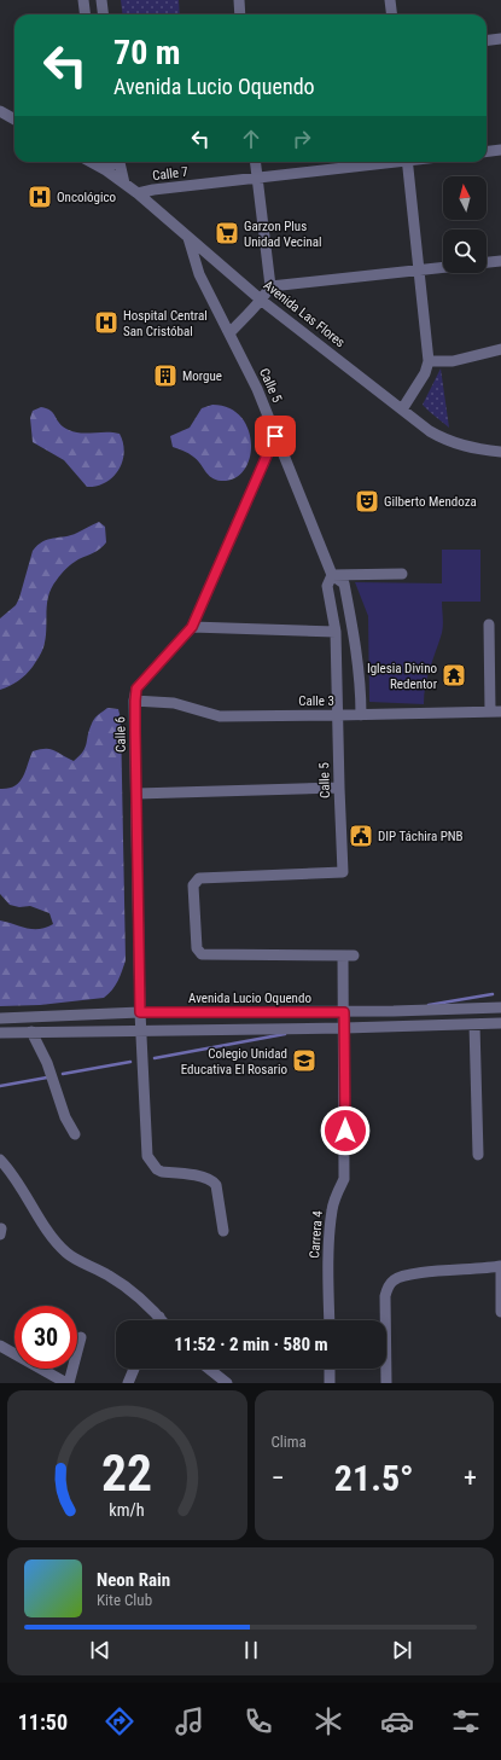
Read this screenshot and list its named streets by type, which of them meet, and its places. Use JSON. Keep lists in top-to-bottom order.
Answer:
{
  "streets": {
    "street": [
      "Calle 7",
      "Avenida Las Flores",
      "Calle 5",
      "Calle 3",
      "Calle 6",
      "Avenida Lucio Oquendo",
      "Carrera 4"
    ]
  },
  "crossings": [
    ["Calle 7", "Avenida Las Flores"],
    ["Avenida Las Flores", "Calle 5"],
    ["Calle 5", "Calle 3"],
    ["Calle 5", "Calle 6"],
    ["Calle 5", "Avenida Lucio Oquendo"],
    ["Calle 5", "Carrera 4"],
    ["Calle 3", "Calle 6"],
    ["Calle 6", "Avenida Lucio Oquendo"],
    ["Avenida Lucio Oquendo", "Carrera 4"]
  ],
  "places": {
    "hospital": ["Oncológico", "Hospital Central San Cristóbal"],
    "supermarket": ["Garzon Plus Unidad Vecinal"],
    "building": ["Morgue"],
    "theatre": ["Gilberto Mendoza"],
    "temple": ["Iglesia Divino Redentor"],
    "public building": ["DIP Táchira PNB"],
    "school or university": ["Colegio Unidad Educativa El Rosario"]
  },
  "north": "top",
  "page": {
    "turn": ["70 m", "Avenida Lucio Oquendo"],
    "limit": "30",
    "trip": "11:52 · 2 min · 580 m",
    "tile": "Clima",
    "heat": ["−", "21.5°", "+"],
    "song": ["Neon Rain", "Kite Club"],
    "tabs": "11:50",
    "gauge": ["22", "km/h"]
  }
}
